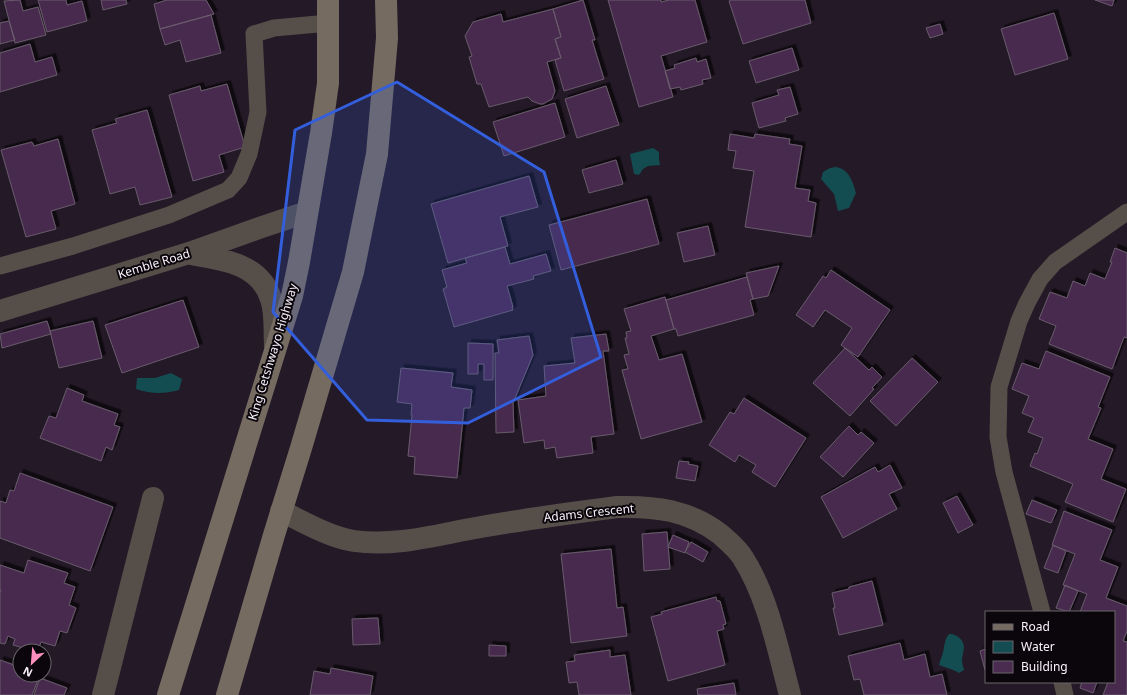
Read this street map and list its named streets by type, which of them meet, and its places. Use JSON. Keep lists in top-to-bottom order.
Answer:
{
  "streets": {
    "main road": ["King Cetshwayo Highway"],
    "street": ["Kemble Road", "Adams Crescent"]
  },
  "crossings": [
    ["Kemble Road", "King Cetshwayo Highway"]
  ],
  "legend": ["Road", "Water", "Building"],
  "north": "bottom left"
}
